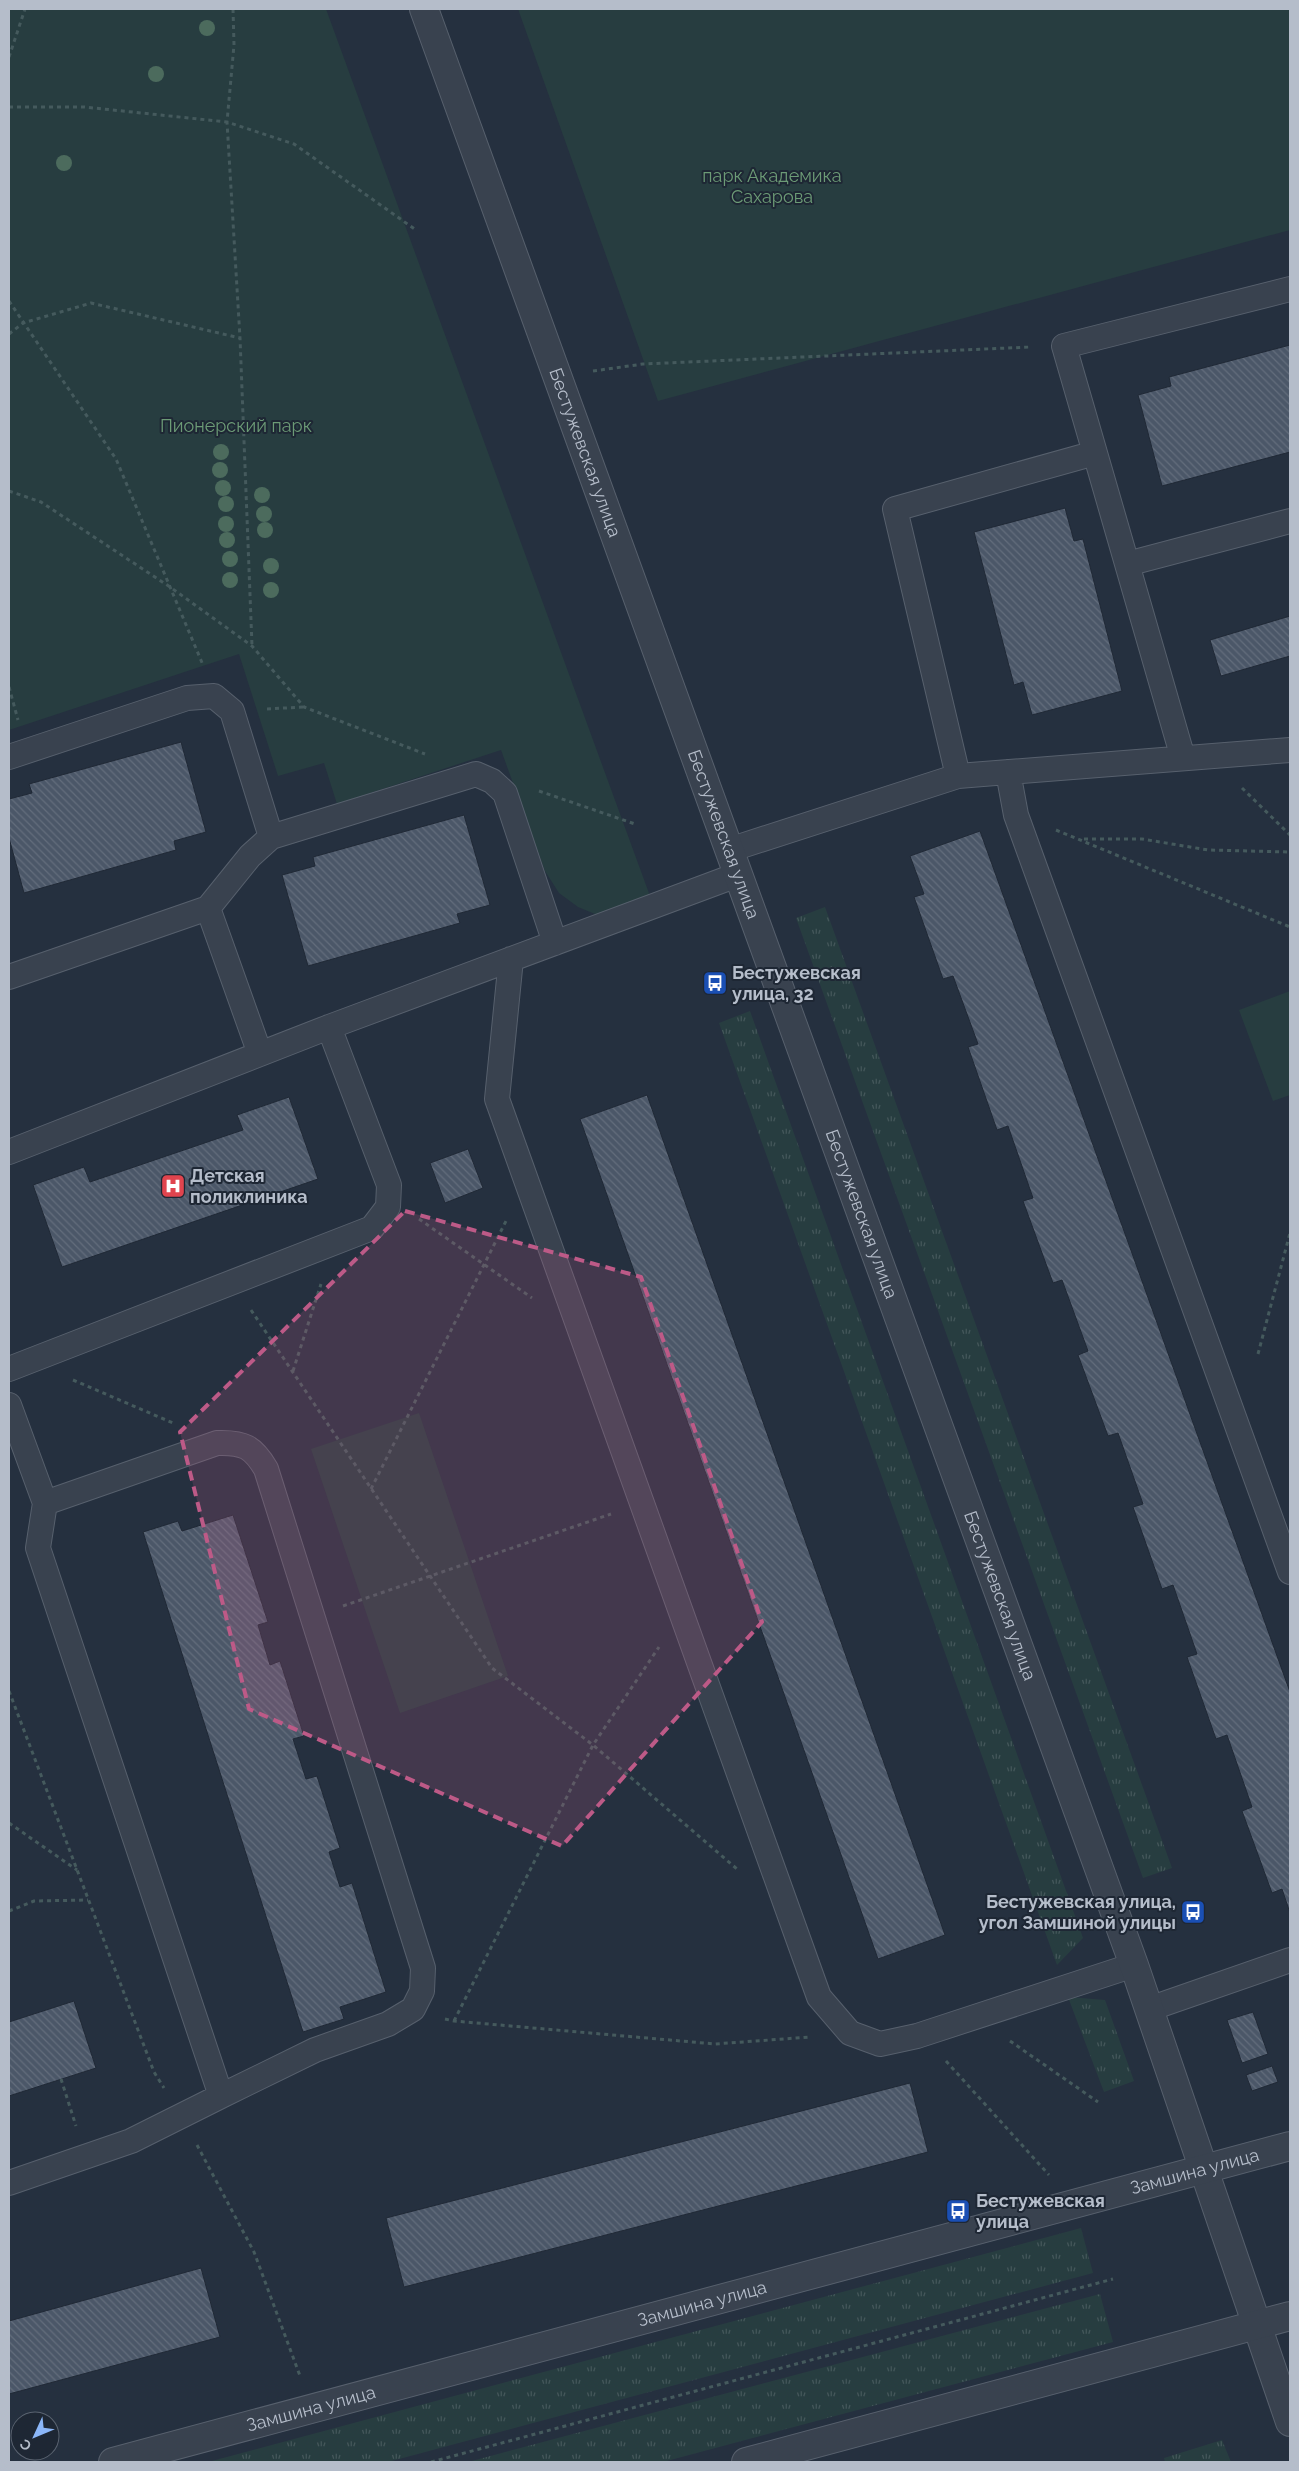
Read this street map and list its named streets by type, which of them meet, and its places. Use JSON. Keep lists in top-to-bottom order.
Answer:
{
  "streets": {
    "street": ["Бестужевская улица", "Замшина улица"]
  },
  "crossings": [
    ["Бестужевская улица", "Замшина улица"]
  ],
  "parks": ["парк Академика Сахарова", "Пионерский парк"],
  "places": {
    "bus stop": ["Бестужевская улица, 32", "Бестужевская улица, угол Замшиной улицы", "Бестужевская улица"],
    "hospital": ["Детская поликлиника"]
  },
  "north": "bottom left"
}
